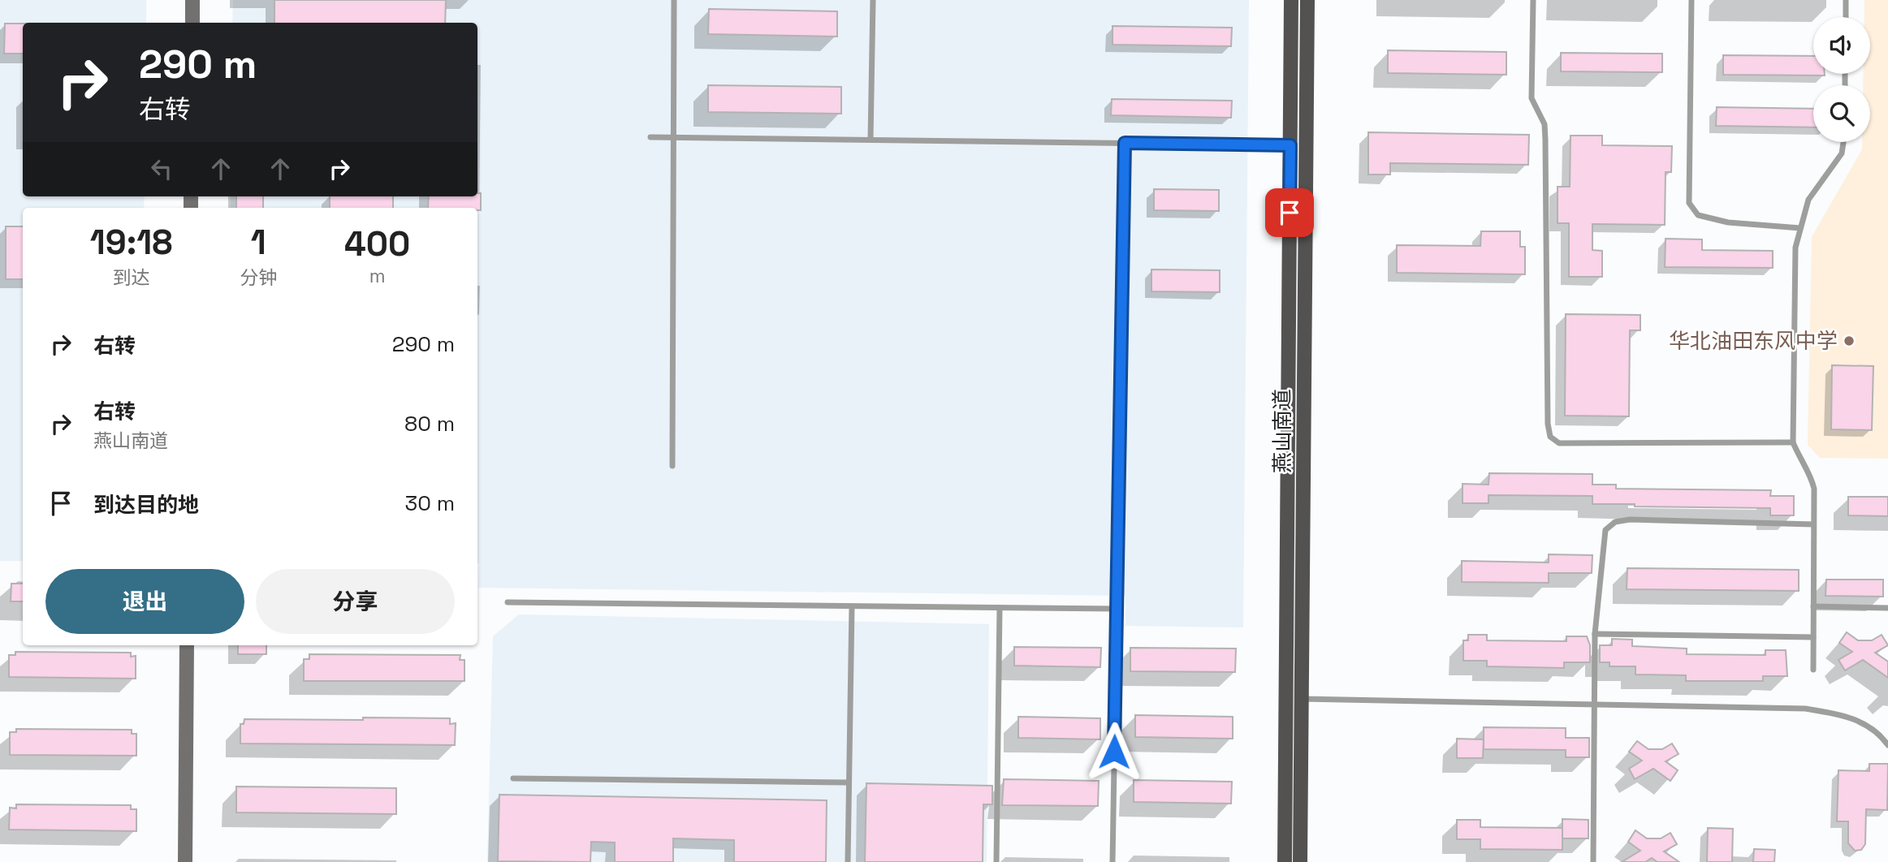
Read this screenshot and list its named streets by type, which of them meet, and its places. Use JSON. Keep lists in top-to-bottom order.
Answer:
{
  "streets": {
    "main road": ["燕山南道"]
  },
  "places": ["华北油田东风中学"],
  "page": {
    "turn": ["290 m", "右转"],
    "eta": [
      "19:18",
      "到达",
      "1",
      "分钟",
      "400",
      "m"
    ],
    "list": [
      {
        "name": "右转",
        "value": "290 m"
      },
      {
        "name": "右转",
        "note": "燕山南道",
        "value": "80 m"
      },
      {
        "name": "到达目的地",
        "value": "30 m"
      }
    ],
    "buttons": ["退出", "分享"]
  }
}
